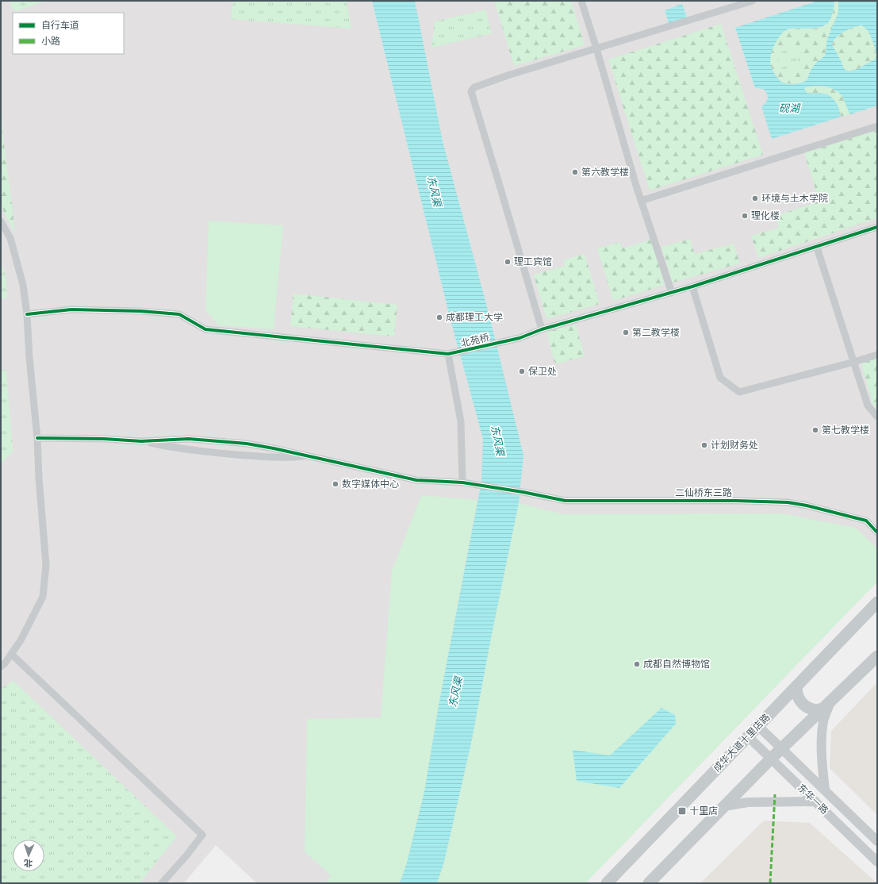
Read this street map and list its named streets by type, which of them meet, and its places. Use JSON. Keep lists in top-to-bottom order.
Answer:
{
  "streets": {
    "main road": ["成华大道十里店路"],
    "street": ["北苑桥", "二仙桥东三路", "东华一路"]
  },
  "crossings": [
    ["成华大道十里店路", "东华一路"]
  ],
  "water": ["砚湖", "东风渠"],
  "places": {
    "other": [
      "第六教学楼",
      "环境与土木学院",
      "理化楼",
      "理工宾馆",
      "成都理工大学",
      "第二教学楼",
      "保卫处",
      "第七教学楼",
      "计划财务处",
      "数字媒体中心",
      "成都自然博物馆"
    ],
    "transit": ["十里店"]
  },
  "legend": ["自行车道", "小路"],
  "north": "bottom"
}
